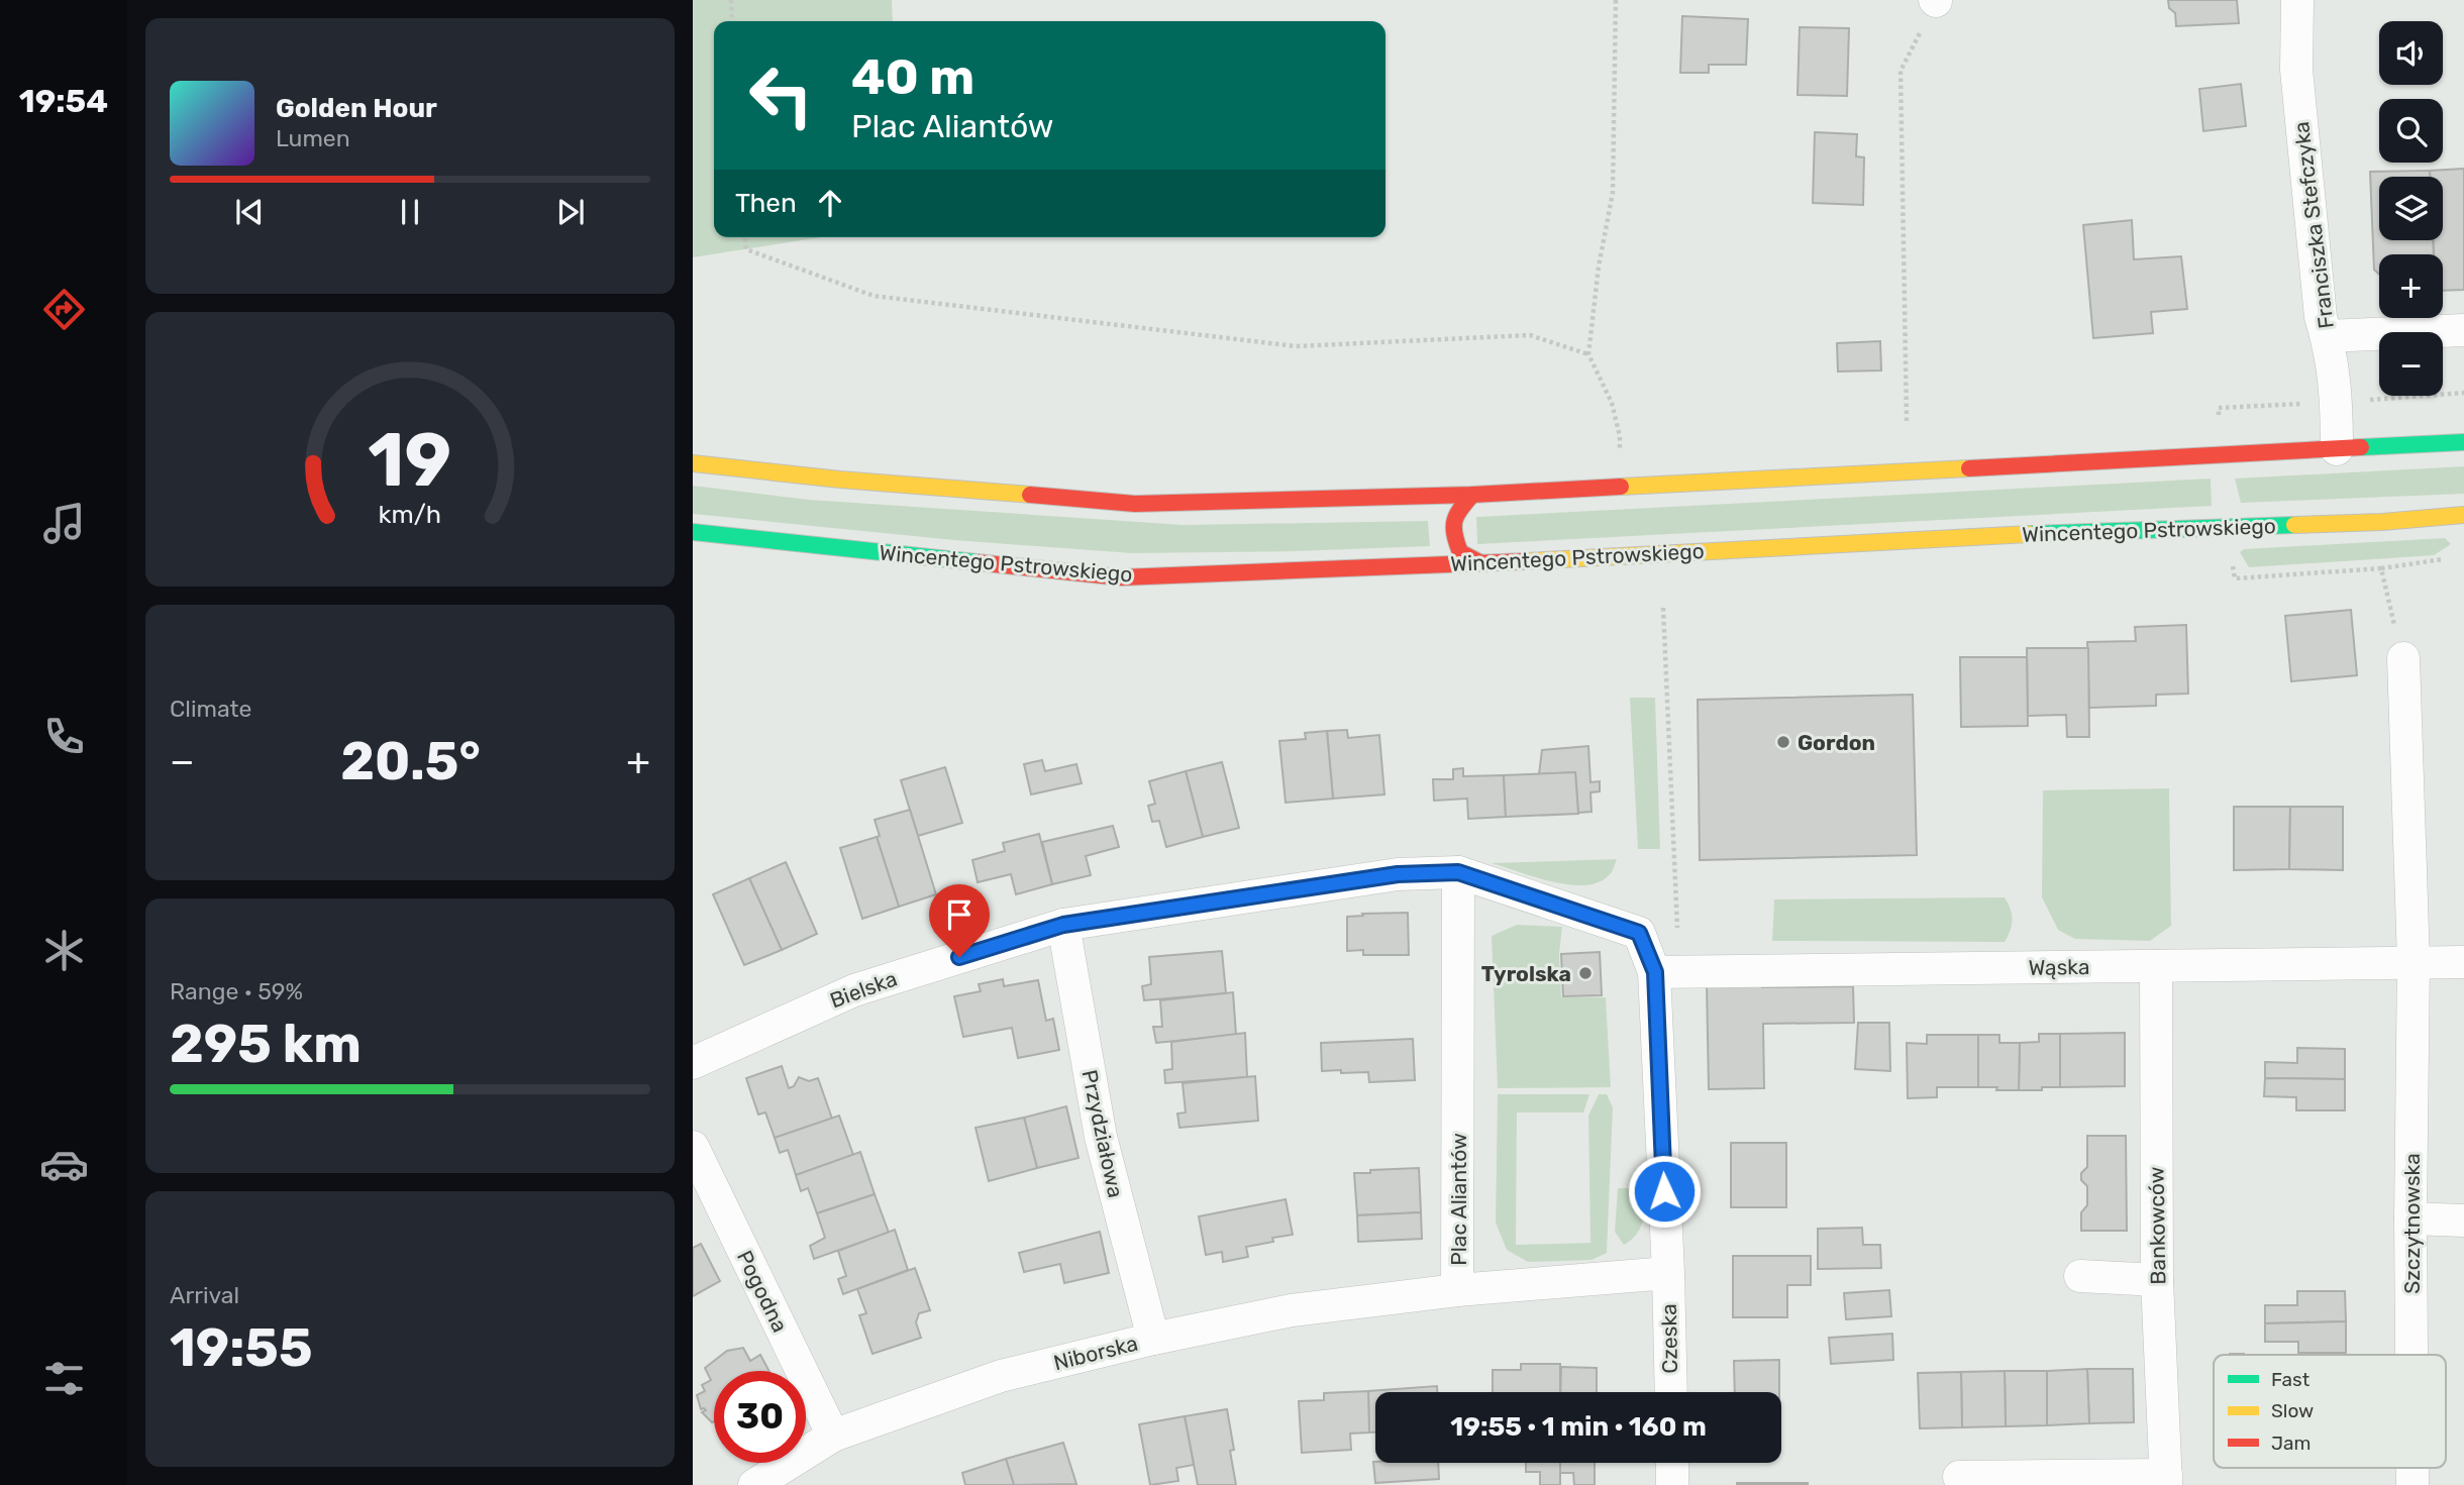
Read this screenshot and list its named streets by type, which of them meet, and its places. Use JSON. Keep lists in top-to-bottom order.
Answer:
{
  "streets": {
    "main road": ["Wincentego Pstrowskiego"],
    "street": [
      "Franciszka Stefczyka",
      "Wąska",
      "Bielska",
      "Przydziałowa",
      "Plac Aliantów",
      "Szczytnowska",
      "Bankowców",
      "Pogodna",
      "Czeska",
      "Niborska"
    ]
  },
  "crossings": [
    ["Wąska", "Szczytnowska"],
    ["Wąska", "Bankowców"],
    ["Bielska", "Przydziałowa"],
    ["Bielska", "Plac Aliantów"],
    ["Przydziałowa", "Niborska"],
    ["Plac Aliantów", "Czeska"],
    ["Plac Aliantów", "Niborska"],
    ["Pogodna", "Niborska"]
  ],
  "places": ["Gordon", "Tyrolska"],
  "legend": ["Fast", "Slow", "Jam"],
  "page": {
    "tabs": "19:54",
    "map_buttons": ["+", "−"],
    "turn": ["40 m", "Plac Aliantów"],
    "song": ["Golden Hour", "Lumen"],
    "then": "Then",
    "tile": [
      "Climate",
      ["Range · 59%", "295 km"],
      ["Arrival", "19:55"]
    ],
    "heat": ["−", "20.5°", "+"],
    "limit": "30",
    "trip": "19:55 · 1 min · 160 m",
    "gauge": ["19", "km/h"]
  }
}
